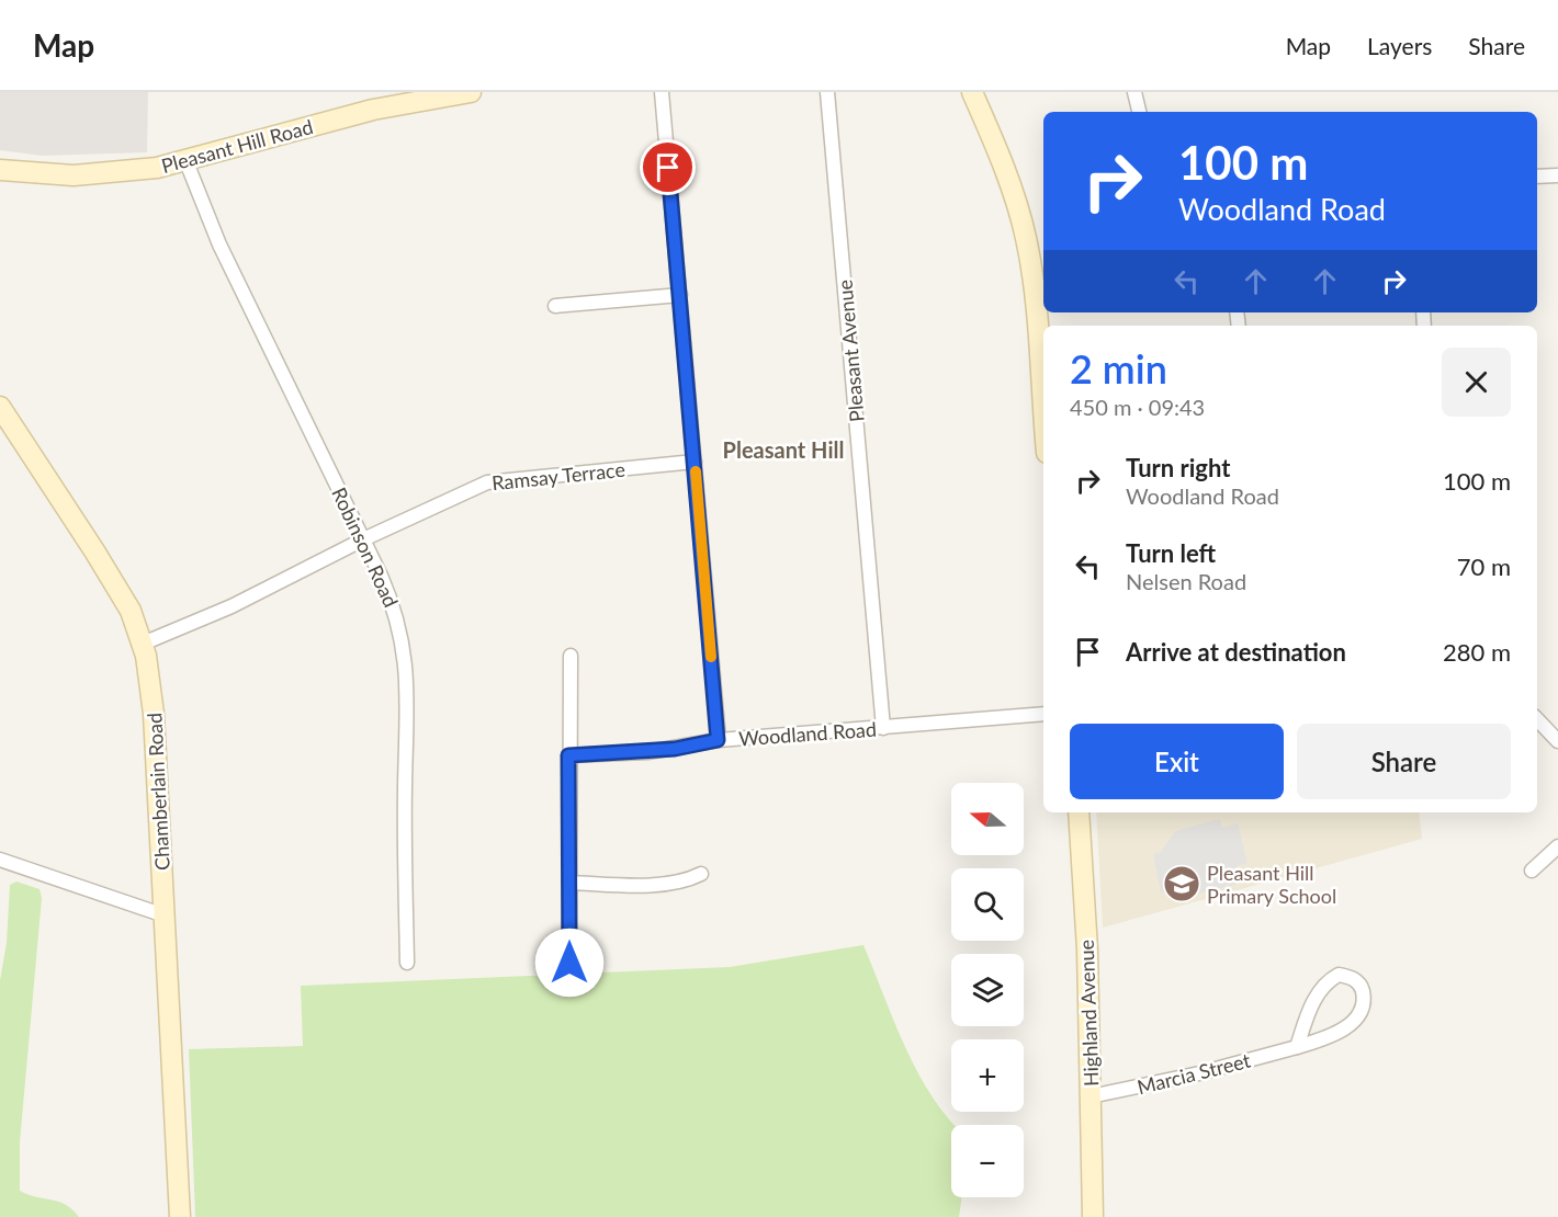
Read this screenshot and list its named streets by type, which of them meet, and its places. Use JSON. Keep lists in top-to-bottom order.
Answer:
{
  "streets": {
    "street": [
      "Pleasant Hill Road",
      "Pleasant Avenue",
      "Ramsay Terrace",
      "Robinson Road",
      "Woodland Road",
      "Chamberlain Road",
      "Highland Avenue",
      "Marcia Street"
    ]
  },
  "crossings": [
    ["Pleasant Hill Road", "Robinson Road"],
    ["Pleasant Avenue", "Woodland Road"],
    ["Ramsay Terrace", "Robinson Road"],
    ["Ramsay Terrace", "Chamberlain Road"],
    ["Highland Avenue", "Marcia Street"]
  ],
  "districts": ["Pleasant Hill"],
  "places": {
    "school or university": ["Pleasant Hill Primary School"]
  },
  "north": "left",
  "page": {
    "header": "Map",
    "nav": ["Map", "Layers", "Share"],
    "turn": ["100 m", "Woodland Road"],
    "heading": ["2 min", "450 m · 09:43"],
    "list": [
      {
        "name": "Turn right",
        "note": "Woodland Road",
        "value": "100 m"
      },
      {
        "name": "Turn left",
        "note": "Nelsen Road",
        "value": "70 m"
      },
      {
        "name": "Arrive at destination",
        "value": "280 m"
      }
    ],
    "buttons": ["Exit", "Share"],
    "map_buttons": ["+", "−"]
  }
}
